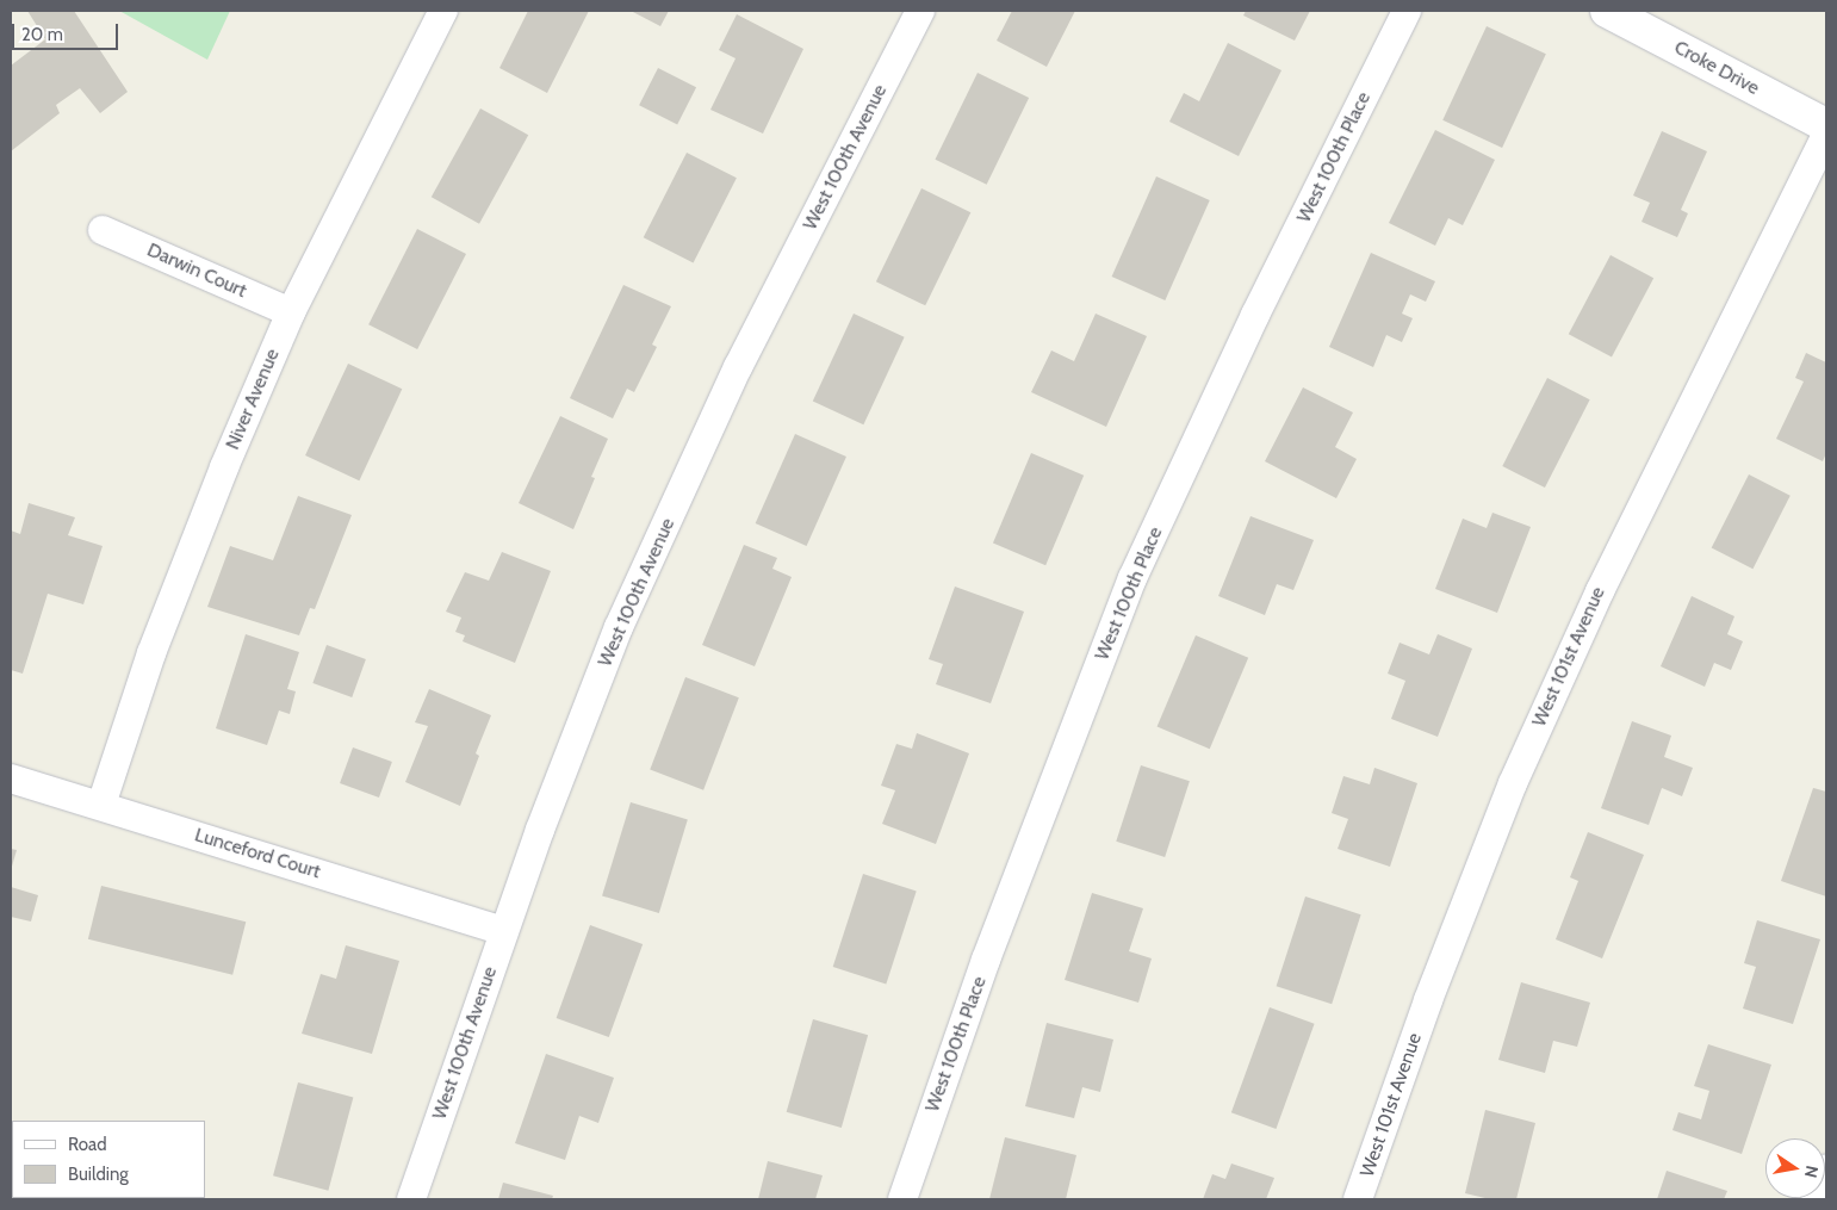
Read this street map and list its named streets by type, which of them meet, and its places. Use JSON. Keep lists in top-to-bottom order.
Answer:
{
  "streets": {
    "street": [
      "Croke Drive",
      "West 100th Avenue",
      "West 100th Place",
      "Darwin Court",
      "Niver Avenue",
      "West 101st Avenue",
      "Lunceford Court"
    ]
  },
  "crossings": [
    ["West 100th Avenue", "Lunceford Court"],
    ["Darwin Court", "Niver Avenue"],
    ["Niver Avenue", "Lunceford Court"]
  ],
  "legend": ["Road", "Building"],
  "scale_bar": "20 m",
  "north": "right"
}
